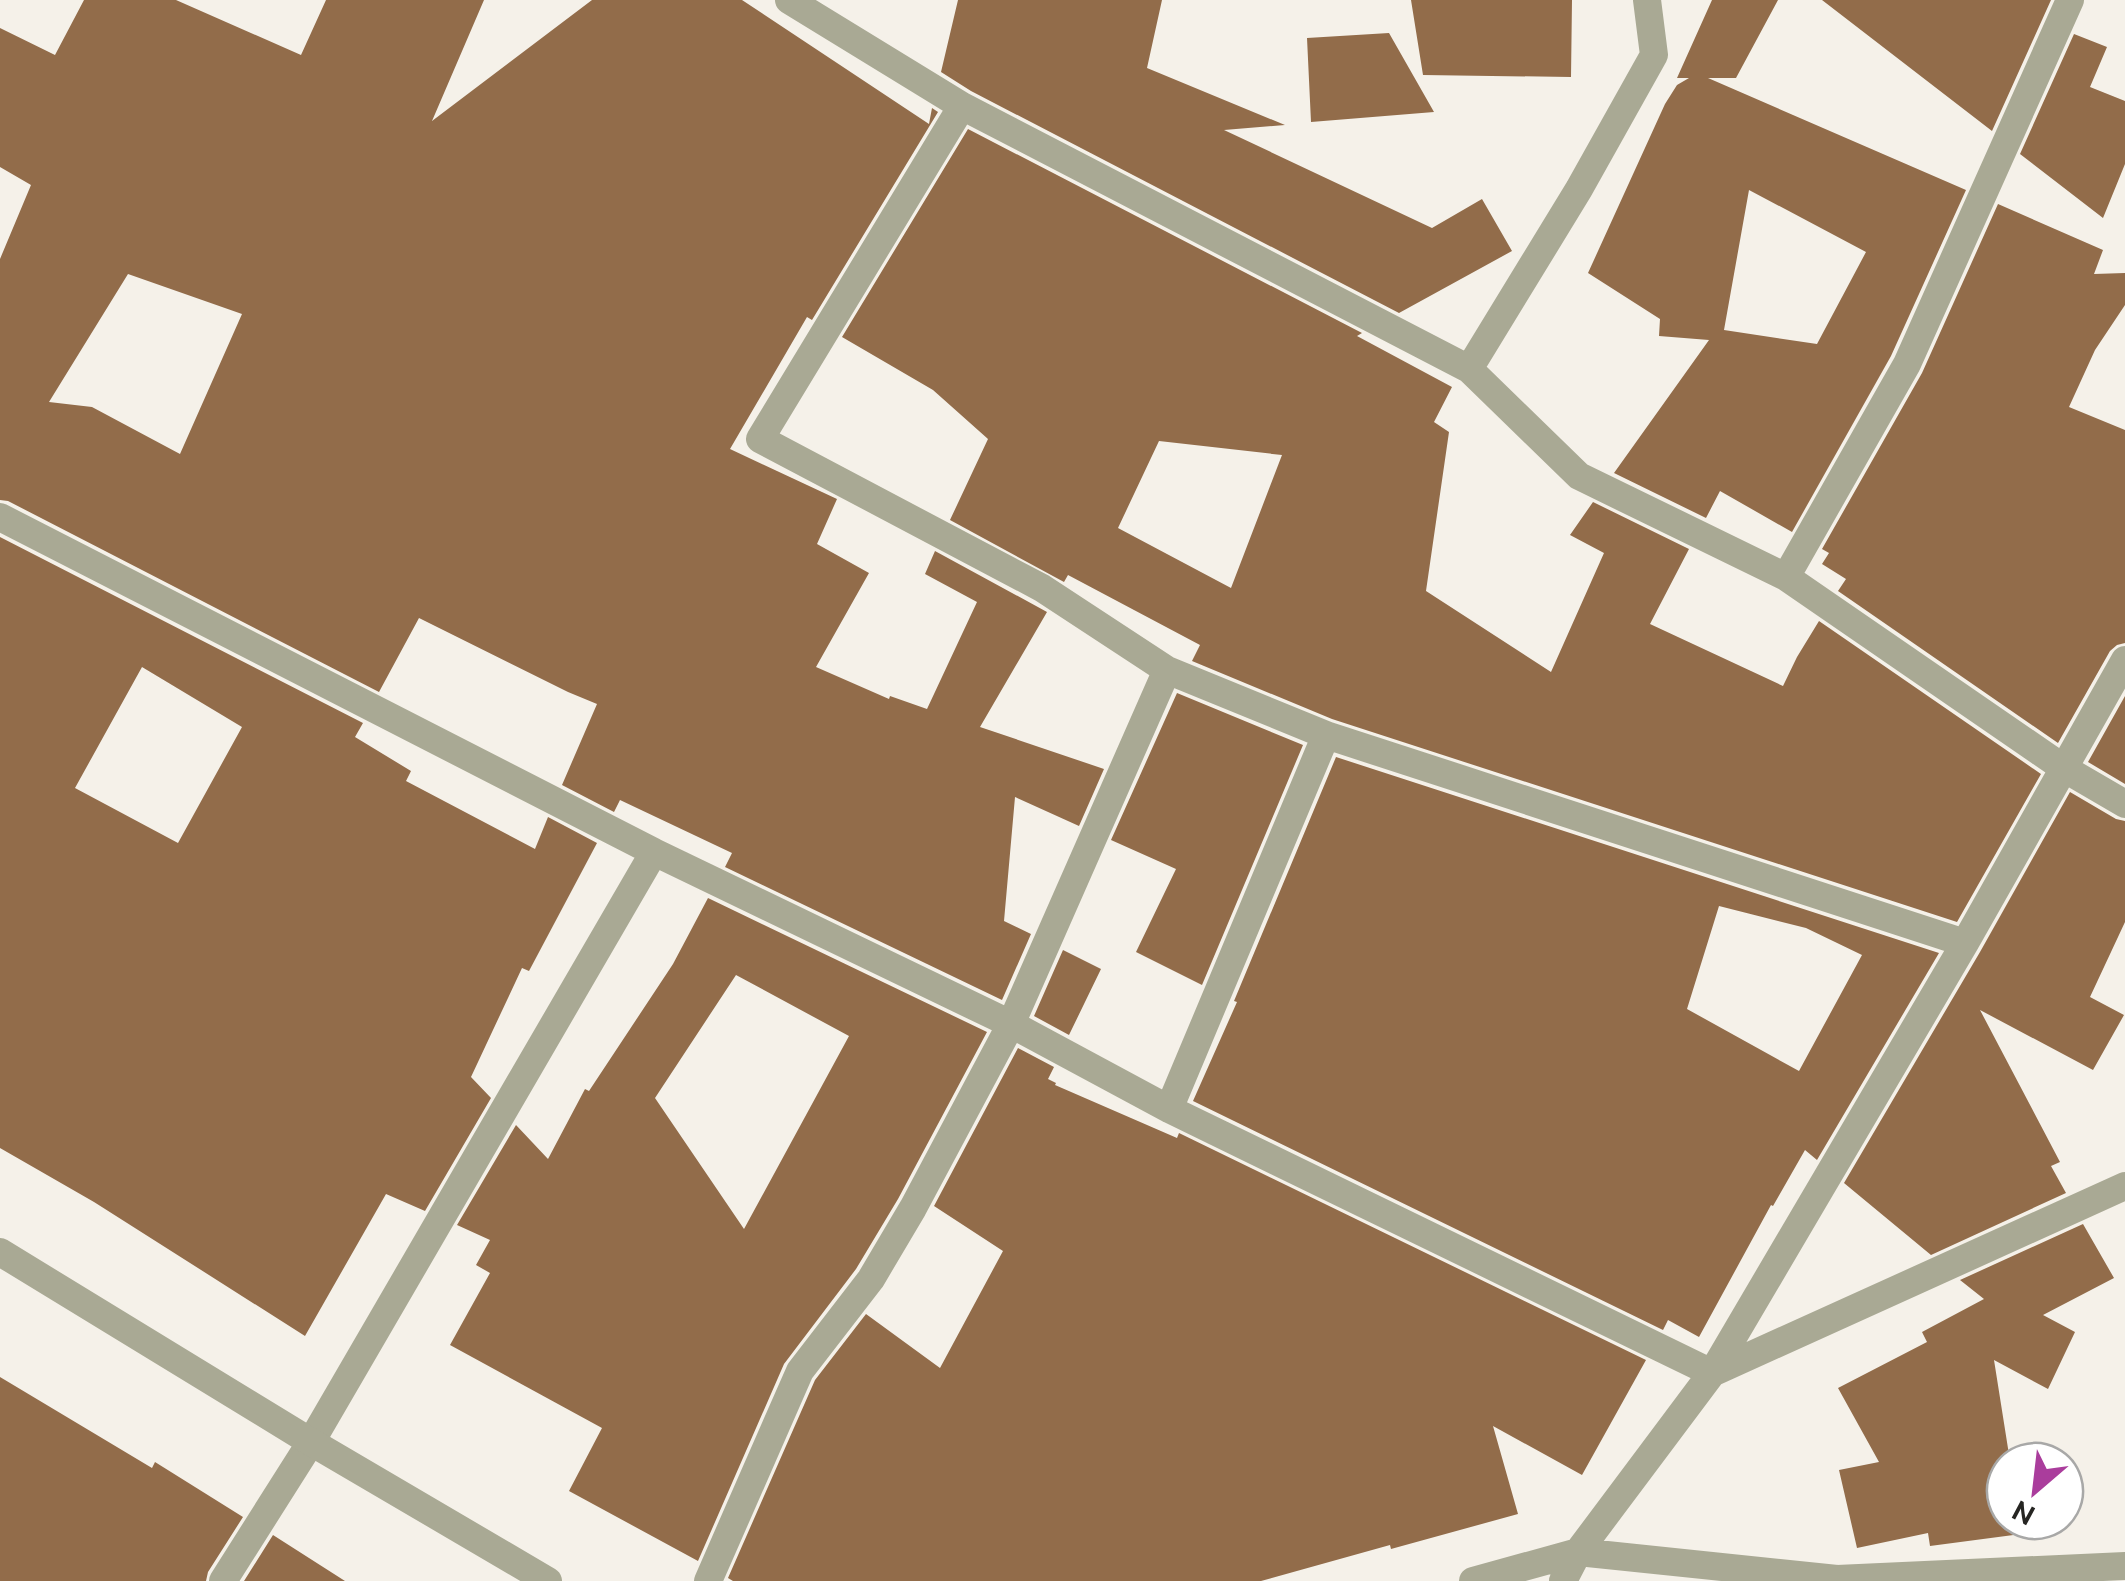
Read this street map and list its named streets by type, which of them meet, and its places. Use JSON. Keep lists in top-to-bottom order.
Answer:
{
  "north": "bottom left"
}
